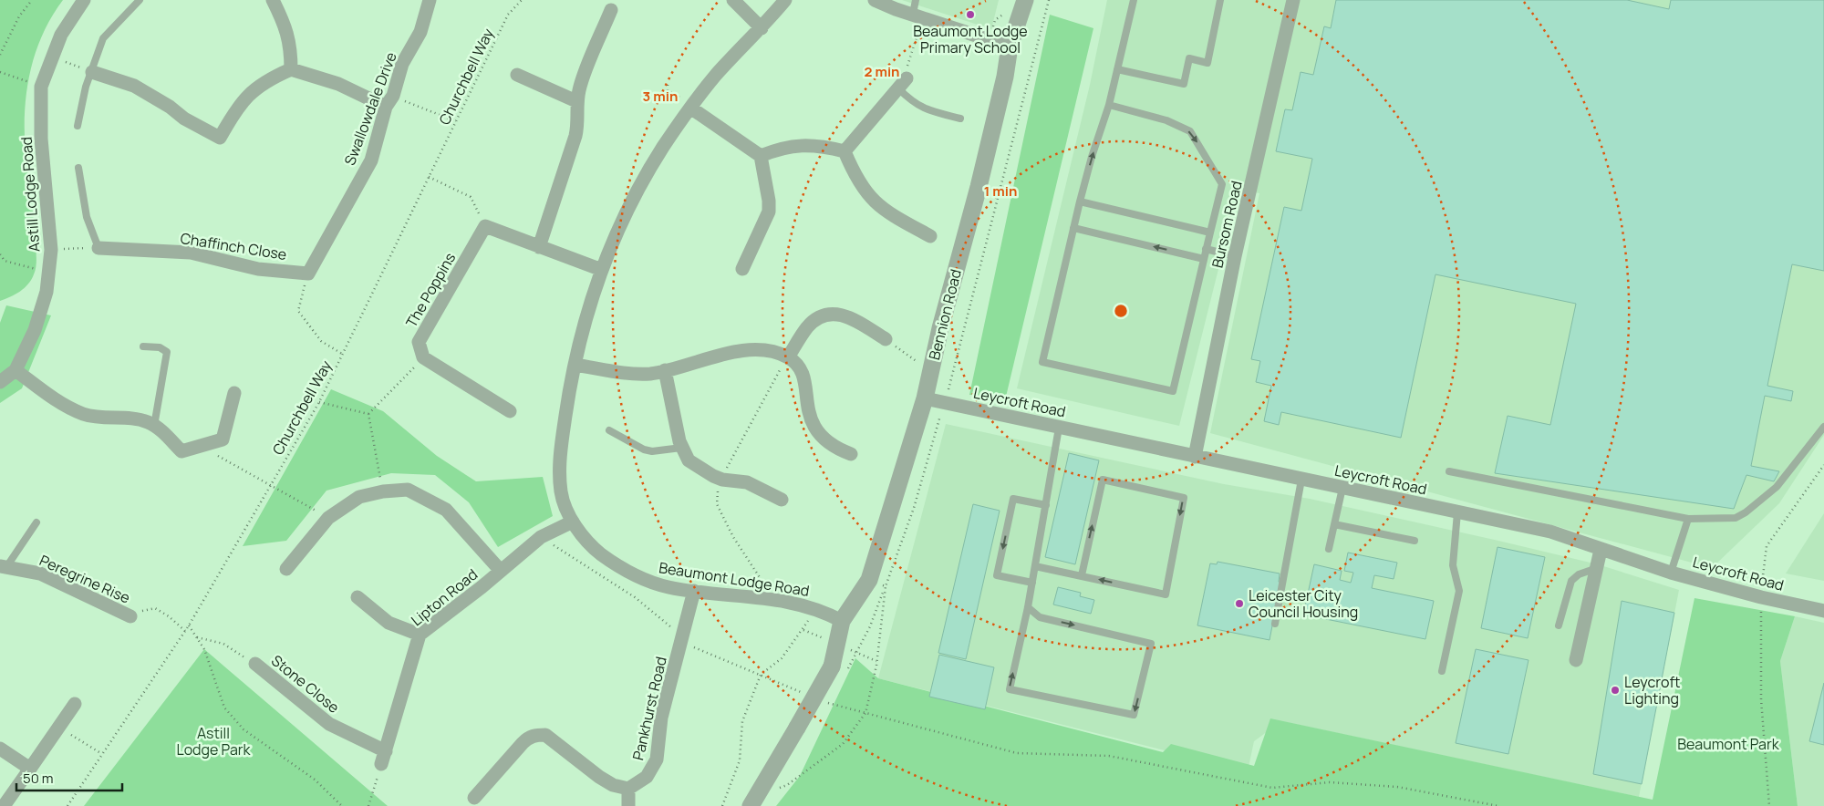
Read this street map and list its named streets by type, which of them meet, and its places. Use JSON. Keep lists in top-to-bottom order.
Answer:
{
  "streets": {
    "street": [
      "Swallowdale Drive",
      "Astill Lodge Road",
      "Bursom Road",
      "Chaffinch Close",
      "The Poppins",
      "Bennion Road",
      "Leycroft Road",
      "Peregrine Rise",
      "Beaumont Lodge Road",
      "Lipton Road",
      "Stone Close",
      "Pankhurst Road"
    ],
    "path": ["Churchbell Way"]
  },
  "crossings": [
    ["Swallowdale Drive", "Chaffinch Close"],
    ["Bursom Road", "Leycroft Road"],
    ["Bennion Road", "Leycroft Road"],
    ["Bennion Road", "Beaumont Lodge Road"],
    ["Beaumont Lodge Road", "Lipton Road"],
    ["Beaumont Lodge Road", "Pankhurst Road"],
    ["Lipton Road", "Stone Close"]
  ],
  "parks": ["Astill Lodge Park", "Beaumont Park"],
  "places": ["Beaumont Lodge Primary School", "Leicester City Council Housing", "Leycroft Lighting"],
  "scale_bar": "50 m",
  "rings": ["2 min", "3 min", "1 min"]
}
